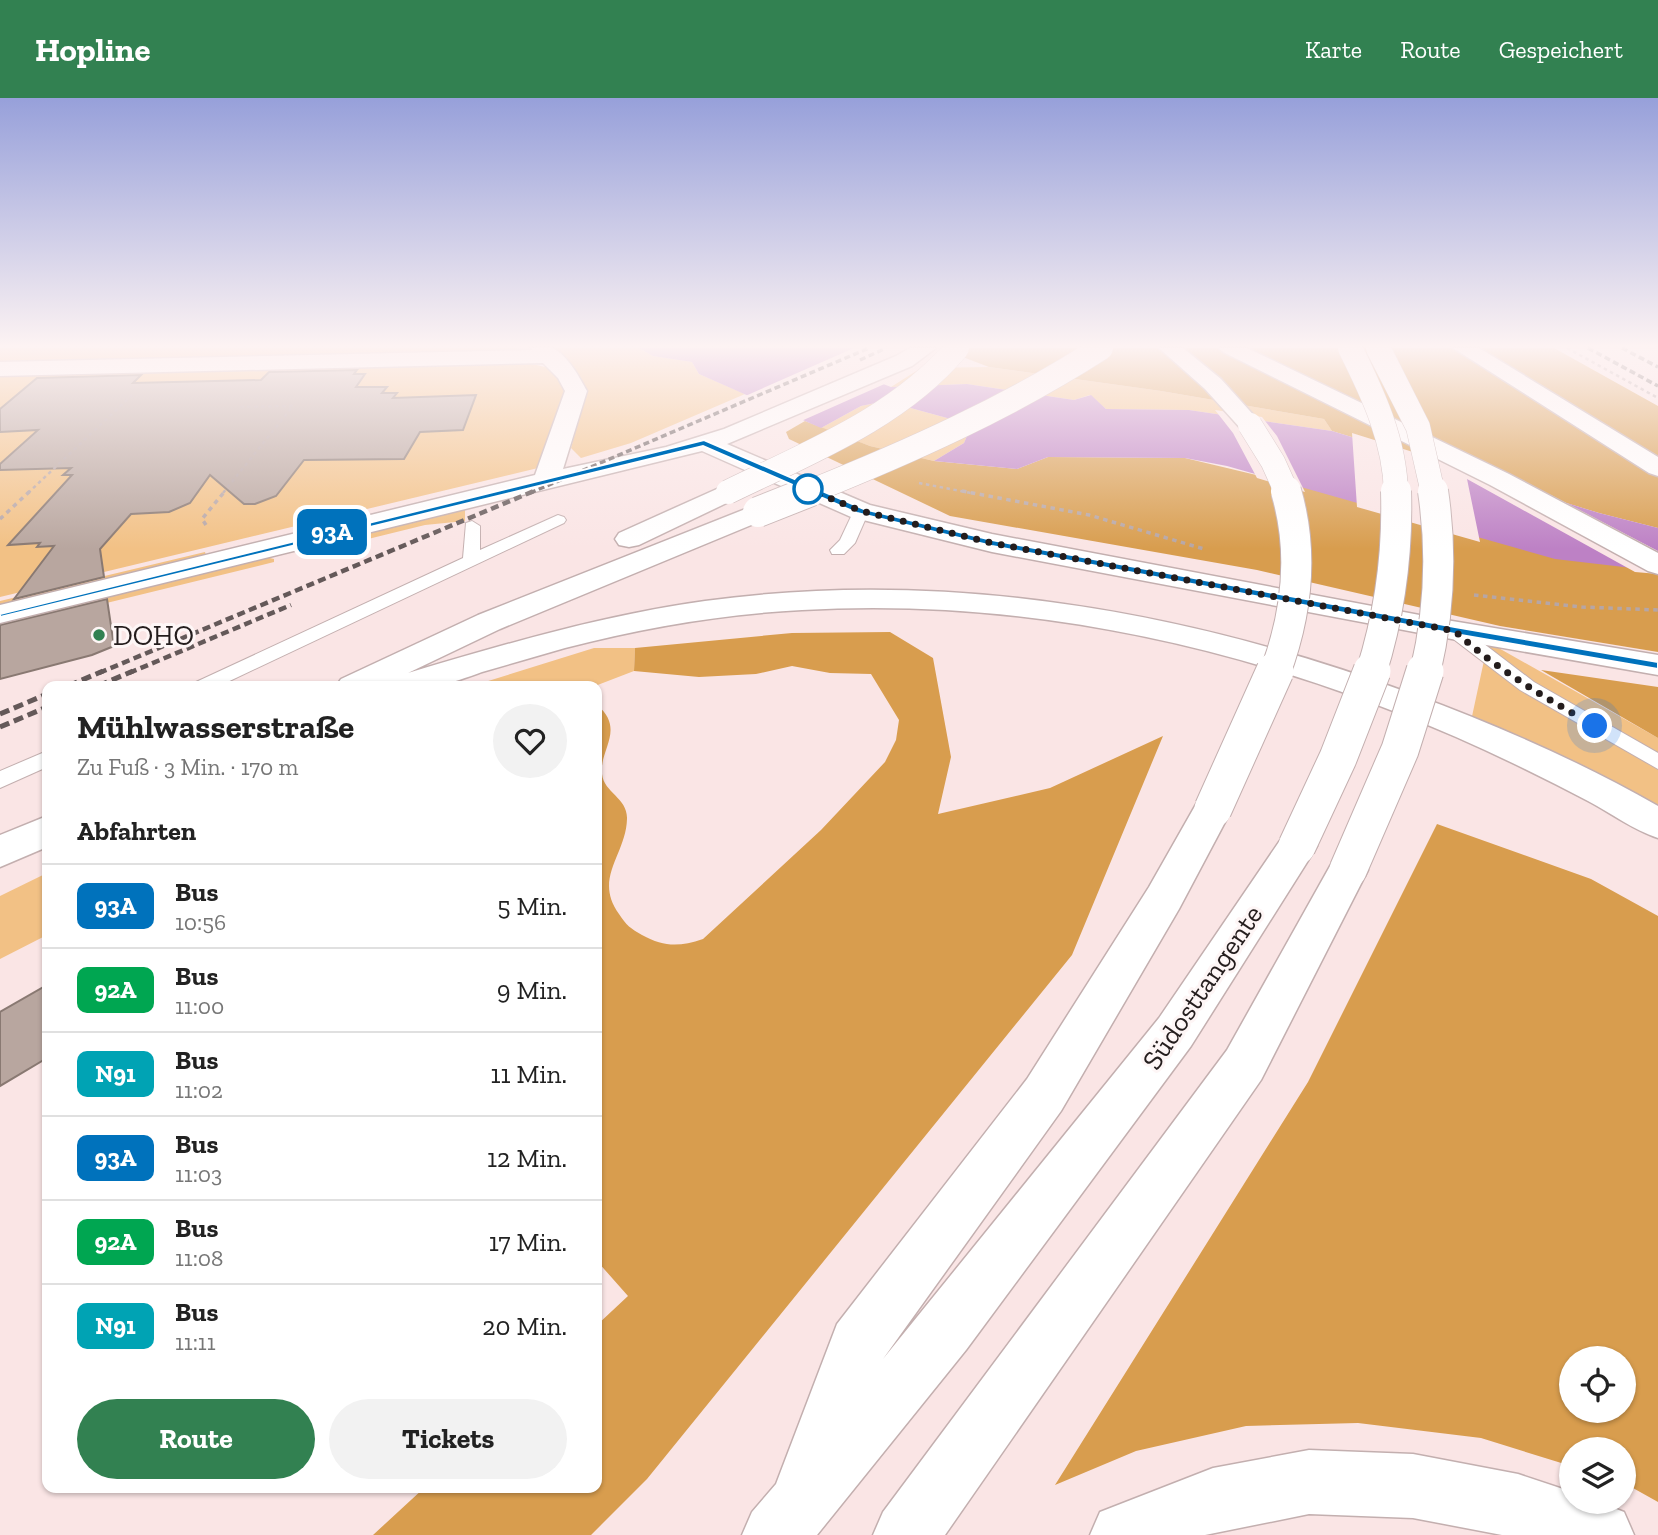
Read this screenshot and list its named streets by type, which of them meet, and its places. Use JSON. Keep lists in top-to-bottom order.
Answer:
{
  "streets": {
    "main road": ["Südosttangente"]
  },
  "places": ["DOHO"],
  "lines": ["bus line 93A"],
  "page": {
    "header": "Hopline",
    "nav": ["Karte", "Route", "Gespeichert"],
    "on_map": "93A",
    "heading": [
      ["Mühlwasserstraße", "Zu Fuß · 3 Min. · 170 m"],
      "Abfahrten"
    ],
    "list": [
      {
        "mark": "93A",
        "name": "Bus",
        "note": "10:56",
        "value": "5 Min."
      },
      {
        "mark": "92A",
        "name": "Bus",
        "note": "11:00",
        "value": "9 Min."
      },
      {
        "mark": "N91",
        "name": "Bus",
        "note": "11:02",
        "value": "11 Min."
      },
      {
        "mark": "93A",
        "name": "Bus",
        "note": "11:03",
        "value": "12 Min."
      },
      {
        "mark": "92A",
        "name": "Bus",
        "note": "11:08",
        "value": "17 Min."
      },
      {
        "mark": "N91",
        "name": "Bus",
        "note": "11:11",
        "value": "20 Min."
      }
    ],
    "buttons": ["Route", "Tickets"]
  }
}
